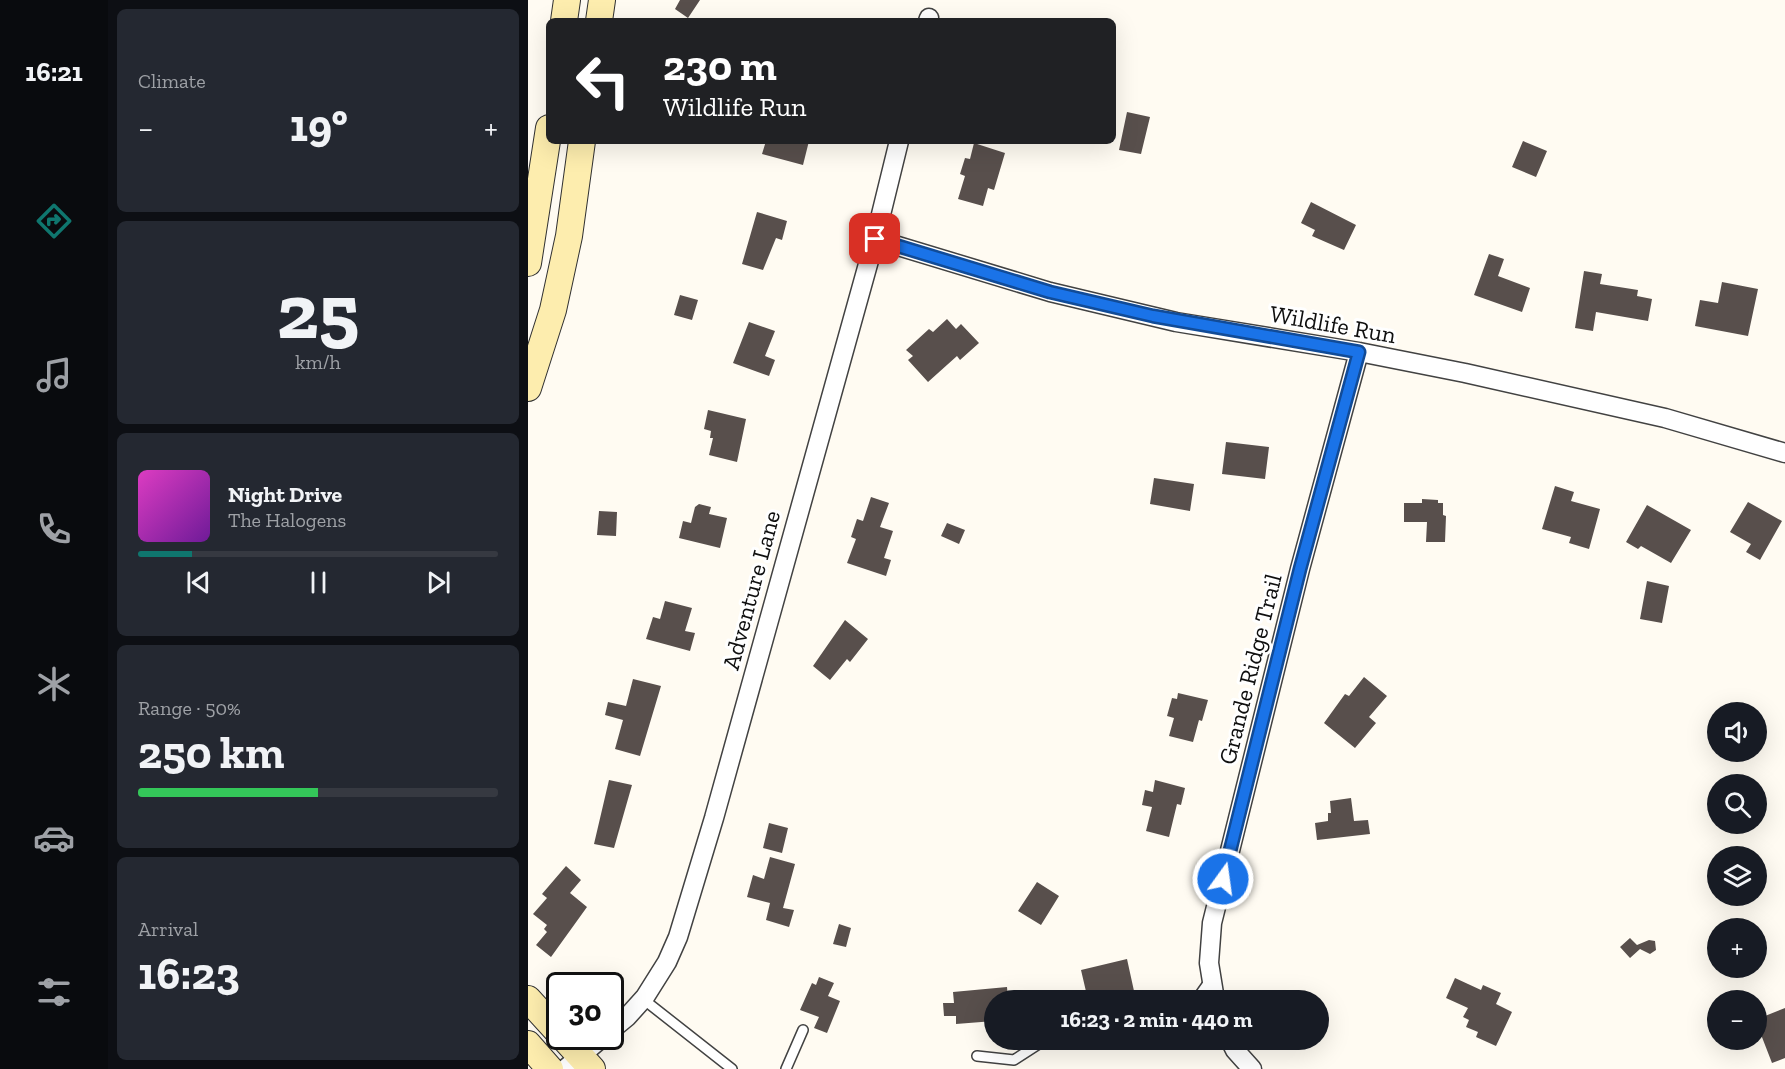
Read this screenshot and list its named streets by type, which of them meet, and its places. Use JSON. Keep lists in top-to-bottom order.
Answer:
{
  "streets": {
    "street": ["Wildlife Run", "Adventure Lane", "Grande Ridge Trail"]
  },
  "crossings": [
    ["Wildlife Run", "Adventure Lane"],
    ["Wildlife Run", "Grande Ridge Trail"]
  ],
  "page": {
    "tabs": "16:21",
    "tile": [
      "Climate",
      ["25", "km/h"],
      ["Range · 50%", "250 km"],
      ["Arrival", "16:23"]
    ],
    "turn": ["230 m", "Wildlife Run"],
    "heat": ["−", "19°", "+"],
    "song": ["Night Drive", "The Halogens"],
    "map_buttons": ["+", "−"],
    "limit": "30",
    "trip": "16:23 · 2 min · 440 m"
  }
}
